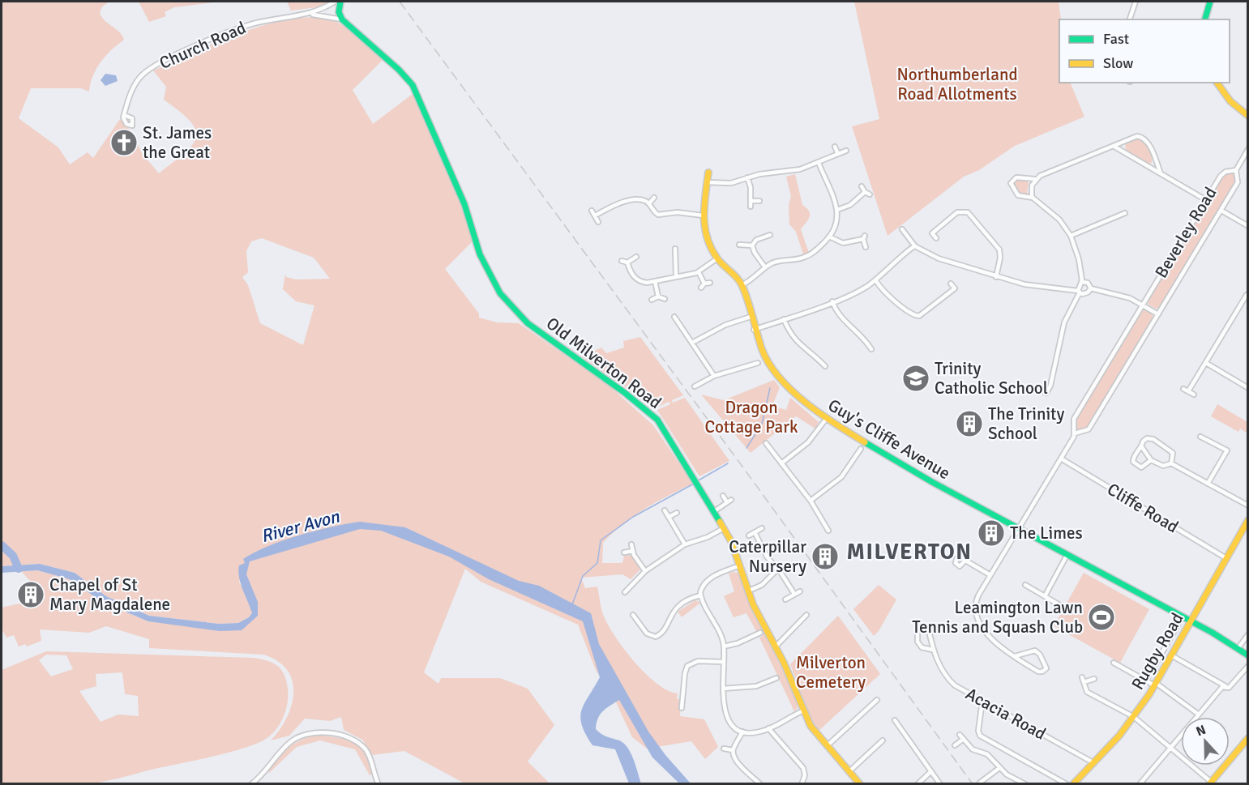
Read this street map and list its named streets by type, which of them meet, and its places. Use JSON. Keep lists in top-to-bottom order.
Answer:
{
  "streets": {
    "street": [
      "Church Road",
      "Beverley Road",
      "Old Milverton Road",
      "Guy's Cliffe Avenue",
      "Cliffe Road",
      "Rugby Road",
      "Acacia Road"
    ]
  },
  "crossings": [
    ["Church Road", "Old Milverton Road"],
    ["Beverley Road", "Guy's Cliffe Avenue"],
    ["Beverley Road", "Cliffe Road"],
    ["Guy's Cliffe Avenue", "Rugby Road"],
    ["Cliffe Road", "Rugby Road"],
    ["Rugby Road", "Acacia Road"]
  ],
  "districts": ["MILVERTON"],
  "water": ["River Avon"],
  "parks": ["Northumberland Road Allotments", "Dragon Cottage Park", "Milverton Cemetery"],
  "places": {
    "church": ["St. James the Great"],
    "school or university": ["Trinity Catholic School"],
    "building": [
      "The Trinity School",
      "The Limes",
      "Caterpillar Nursery",
      "Chapel of St Mary Magdalene"
    ],
    "sports": ["Leamington Lawn Tennis and Squash Club"]
  },
  "legend": ["Fast", "Slow"],
  "north": "top"
}
